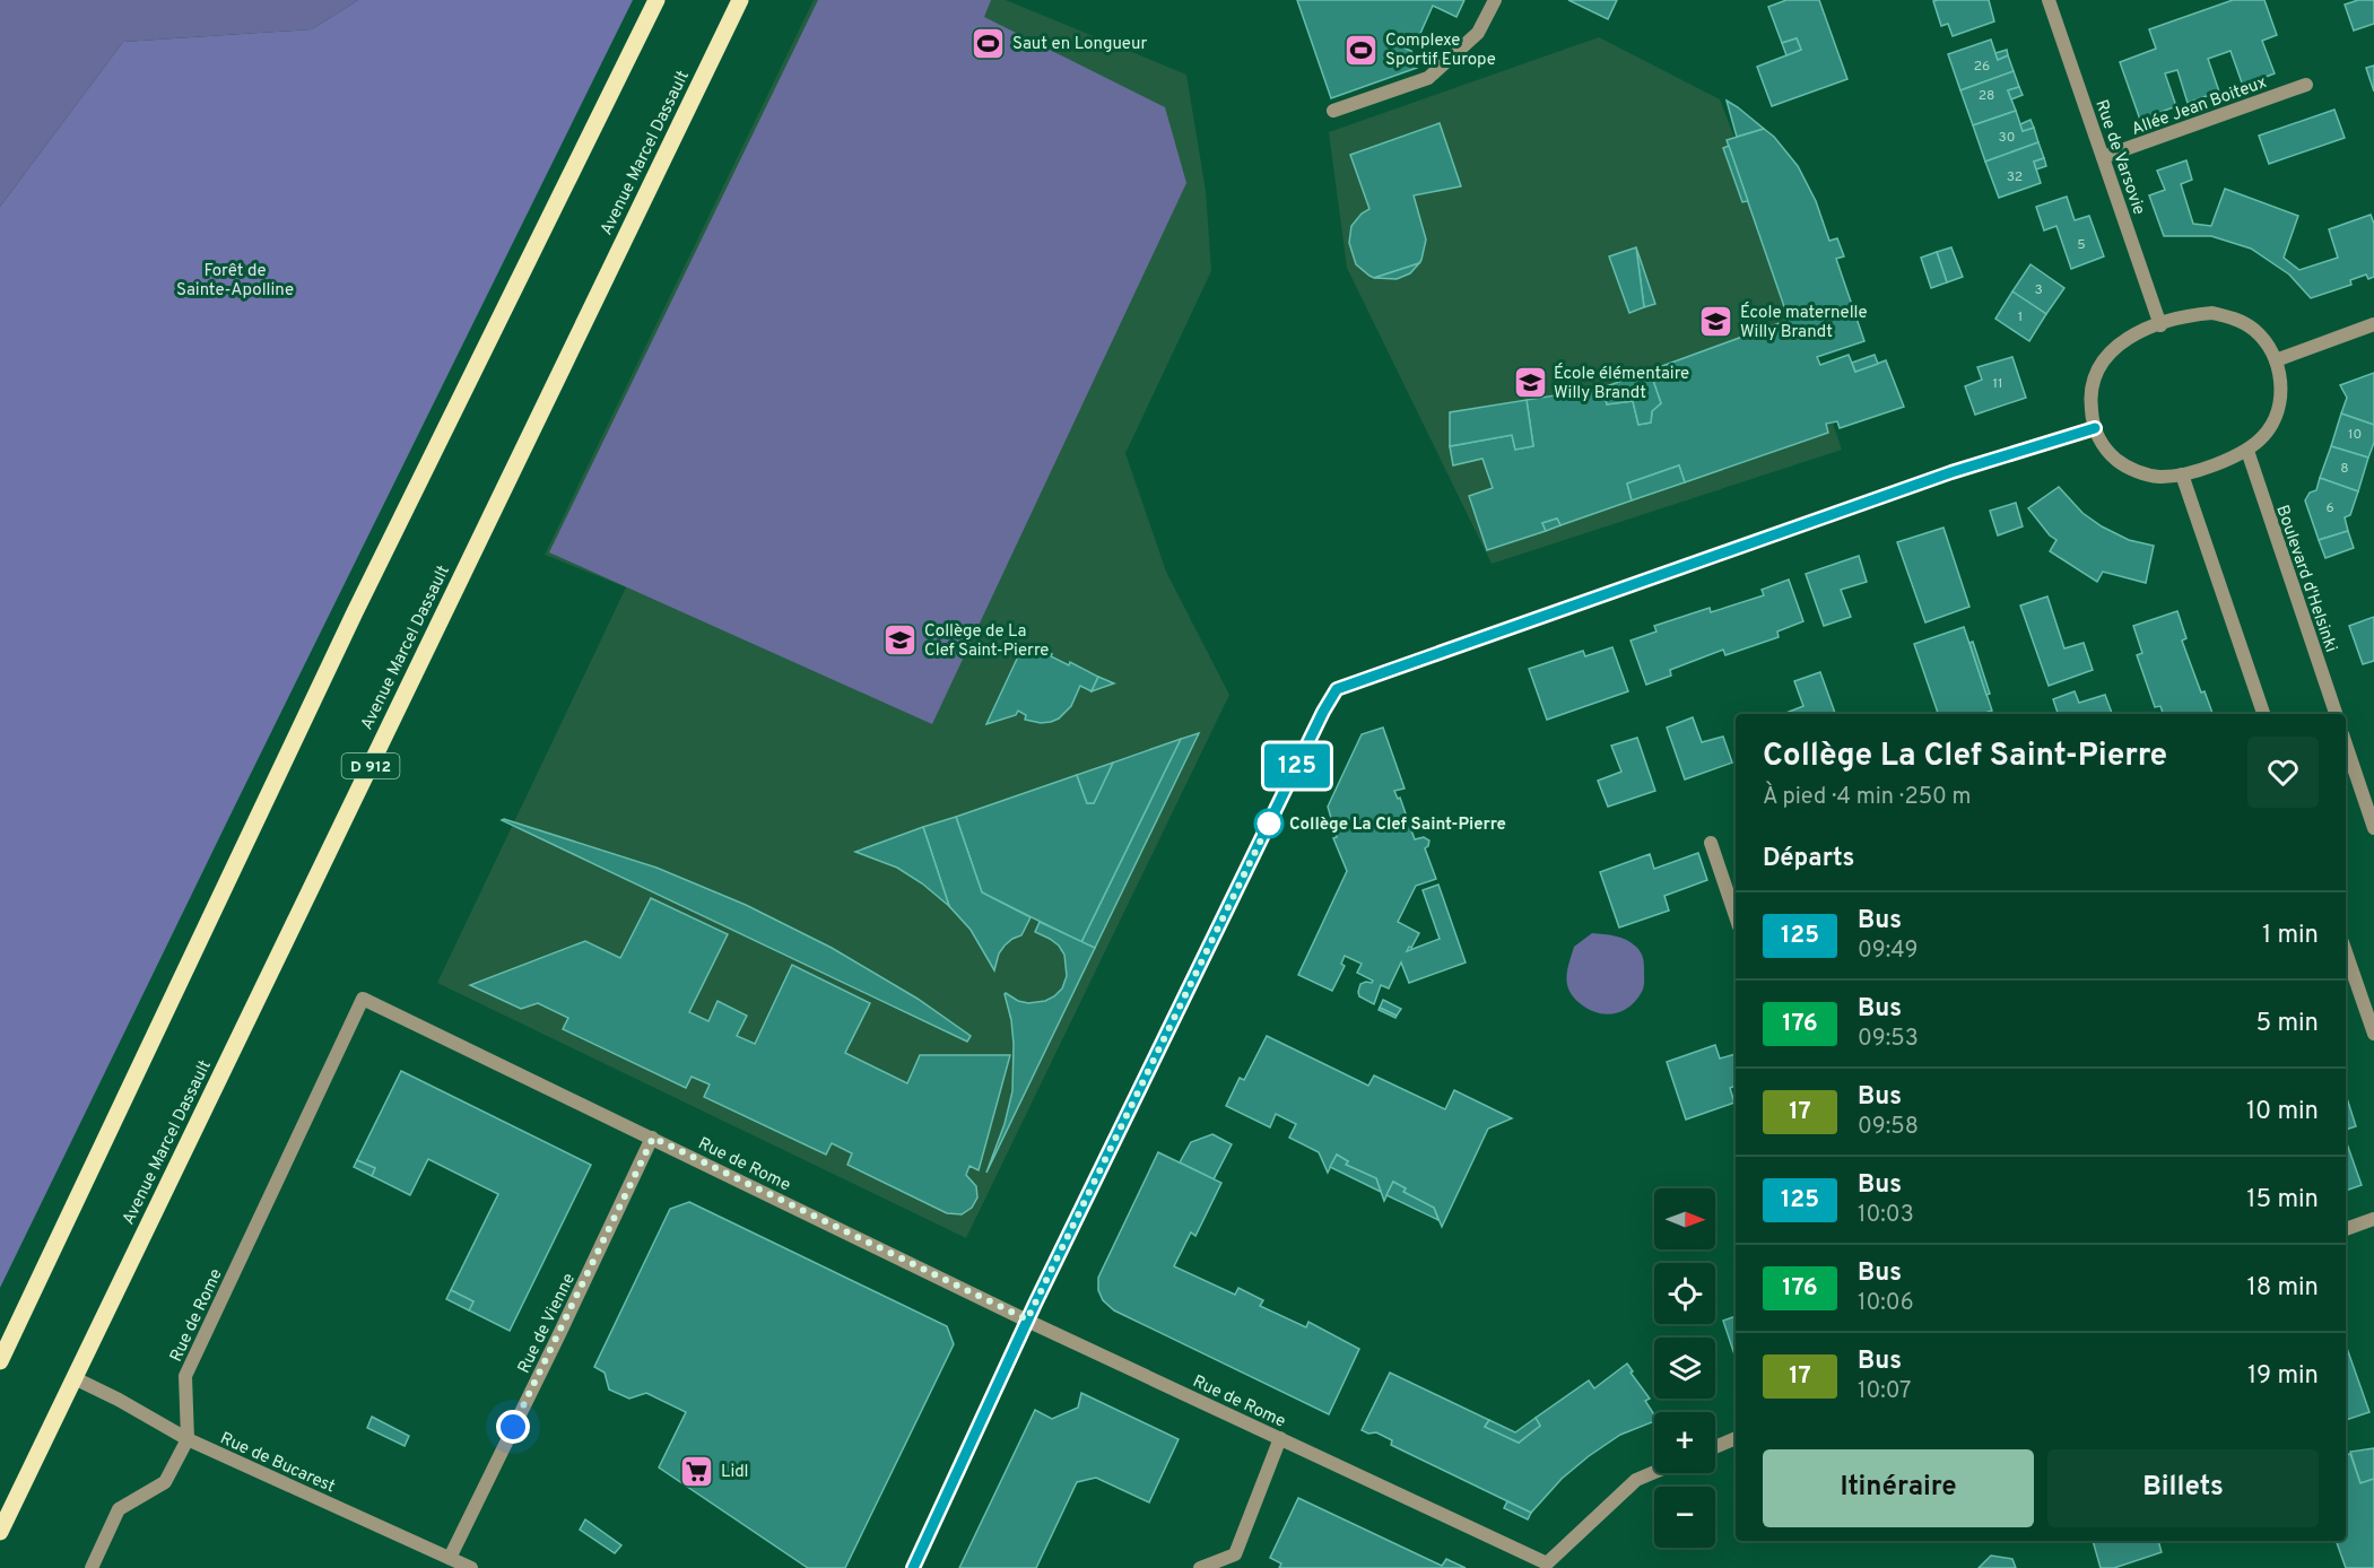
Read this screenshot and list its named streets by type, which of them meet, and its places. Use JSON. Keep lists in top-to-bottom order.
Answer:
{
  "streets": {
    "main road": ["Avenue Marcel Dassault", "D 912"],
    "street": [
      "Allée Jean Boiteux",
      "Rue de Varsovie",
      "Boulevard d'Helsinki",
      "Rue de Rome",
      "Rue de Vienne",
      "Rue de Bucarest"
    ]
  },
  "crossings": [
    ["Allée Jean Boiteux", "Rue de Varsovie"],
    ["Avenue Marcel Dassault", "Rue de Bucarest"],
    ["Rue de Varsovie", "Boulevard d'Helsinki"],
    ["Rue de Rome", "Rue de Vienne"],
    ["Rue de Rome", "Rue de Bucarest"],
    ["Rue de Vienne", "Rue de Bucarest"]
  ],
  "parks": ["Forêt de Sainte-Apolline"],
  "places": {
    "sports": ["Saut en Longueur", "Complexe Sportif Europe"],
    "school or university": ["École maternelle Willy Brandt", "École élémentaire Willy Brandt", "Collège de La Clef Saint-Pierre"],
    "other": ["Collège La Clef Saint-Pierre"],
    "supermarket": ["Lidl"]
  },
  "lines": ["bus line 125"],
  "house_numbers": [
    "26",
    "28",
    "30",
    "32",
    "5",
    "3",
    "1",
    "11",
    "10",
    "8",
    "6"
  ],
  "north": "right",
  "page": {
    "on_map": "125",
    "heading": [
      ["Collège La Clef Saint-Pierre", "À pied · 4 min · 250 m"],
      "Départs"
    ],
    "list": [
      {
        "mark": "125",
        "name": "Bus",
        "note": "09:49",
        "value": "1 min"
      },
      {
        "mark": "176",
        "name": "Bus",
        "note": "09:53",
        "value": "5 min"
      },
      {
        "mark": "17",
        "name": "Bus",
        "note": "09:58",
        "value": "10 min"
      },
      {
        "mark": "125",
        "name": "Bus",
        "note": "10:03",
        "value": "15 min"
      },
      {
        "mark": "176",
        "name": "Bus",
        "note": "10:06",
        "value": "18 min"
      },
      {
        "mark": "17",
        "name": "Bus",
        "note": "10:07",
        "value": "19 min"
      }
    ],
    "map_buttons": ["+", "−"],
    "buttons": ["Itinéraire", "Billets"]
  }
}
